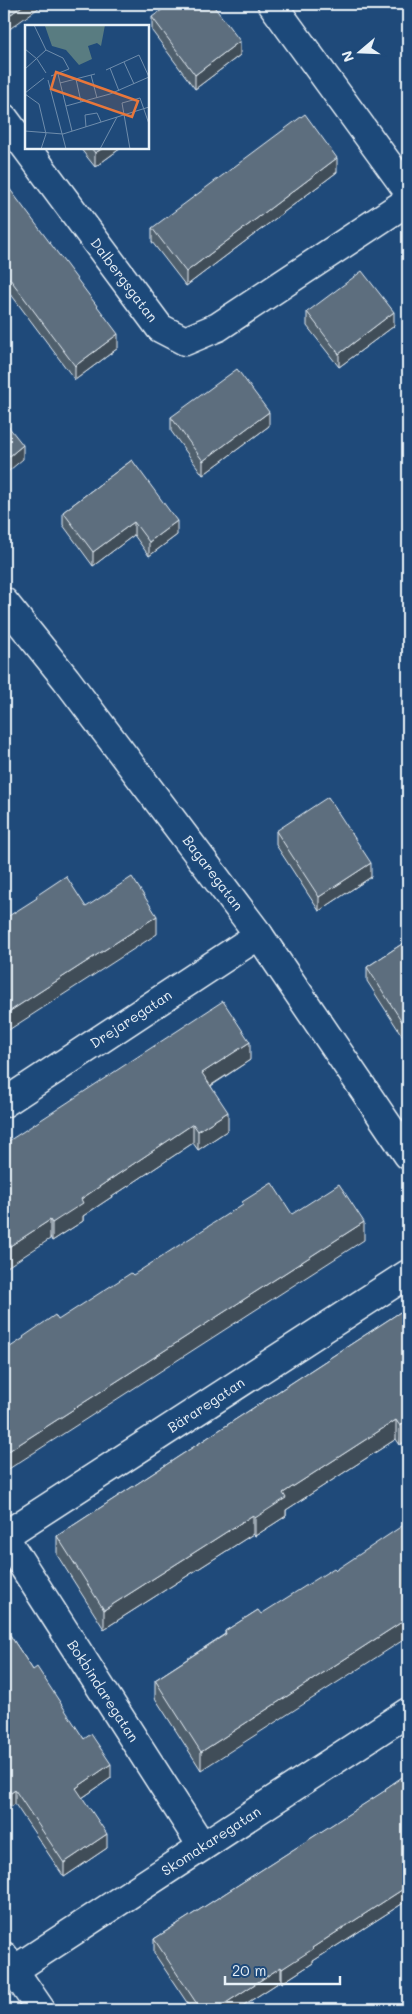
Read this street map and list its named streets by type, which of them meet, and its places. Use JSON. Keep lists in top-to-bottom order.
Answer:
{
  "streets": {
    "street": [
      "Dalbergsgatan",
      "Bagaregatan",
      "Drejaregatan",
      "Bäraregatan",
      "Bokbindaregatan",
      "Skomakaregatan"
    ]
  },
  "crossings": [
    ["Bagaregatan", "Drejaregatan"],
    ["Bäraregatan", "Bokbindaregatan"],
    ["Bokbindaregatan", "Skomakaregatan"]
  ],
  "scale_bar": "20 m",
  "north": "left"
}
